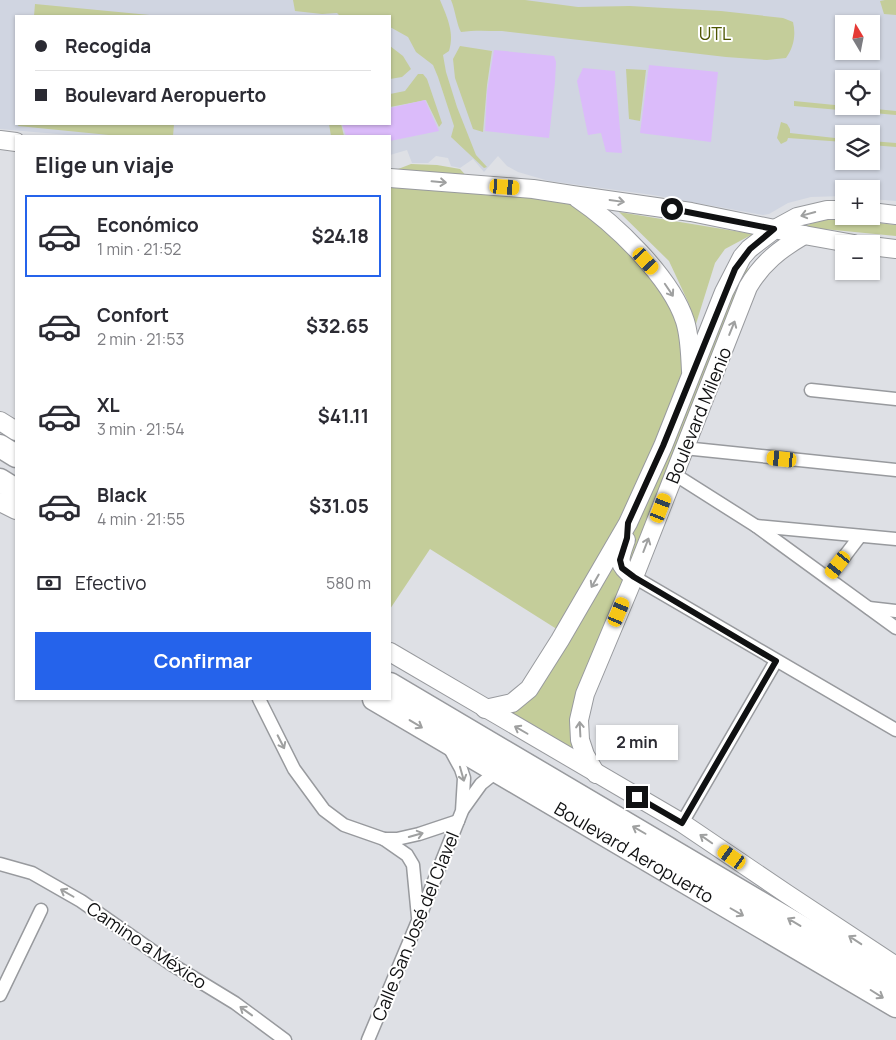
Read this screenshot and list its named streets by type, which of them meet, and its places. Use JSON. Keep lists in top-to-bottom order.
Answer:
{
  "streets": {
    "highway": ["Boulevard Aeropuerto"],
    "street": ["Boulevard Milenio", "Calle San José del Clavel", "Camino a México"]
  },
  "crossings": [
    ["Boulevard Aeropuerto", "Calle San José del Clavel"]
  ],
  "one_way": ["Camino a México"],
  "parks": ["UTL"],
  "north": "top",
  "page": {
    "map_buttons": ["+", "−"],
    "banner": ["Recogida", "Boulevard Aeropuerto"],
    "heading": "Elige un viaje",
    "list": [
      {
        "name": "Económico",
        "note": "1 min · 21:52",
        "value": "$24.18"
      },
      {
        "name": "Confort",
        "note": "2 min · 21:53",
        "value": "$32.65"
      },
      {
        "name": "XL",
        "note": "3 min · 21:54",
        "value": "$41.11"
      },
      {
        "name": "Black",
        "note": "4 min · 21:55",
        "value": "$31.05"
      }
    ],
    "pay": ["Efectivo", "580 m"],
    "buttons": "Confirmar",
    "bubble": "2 min"
  }
}
